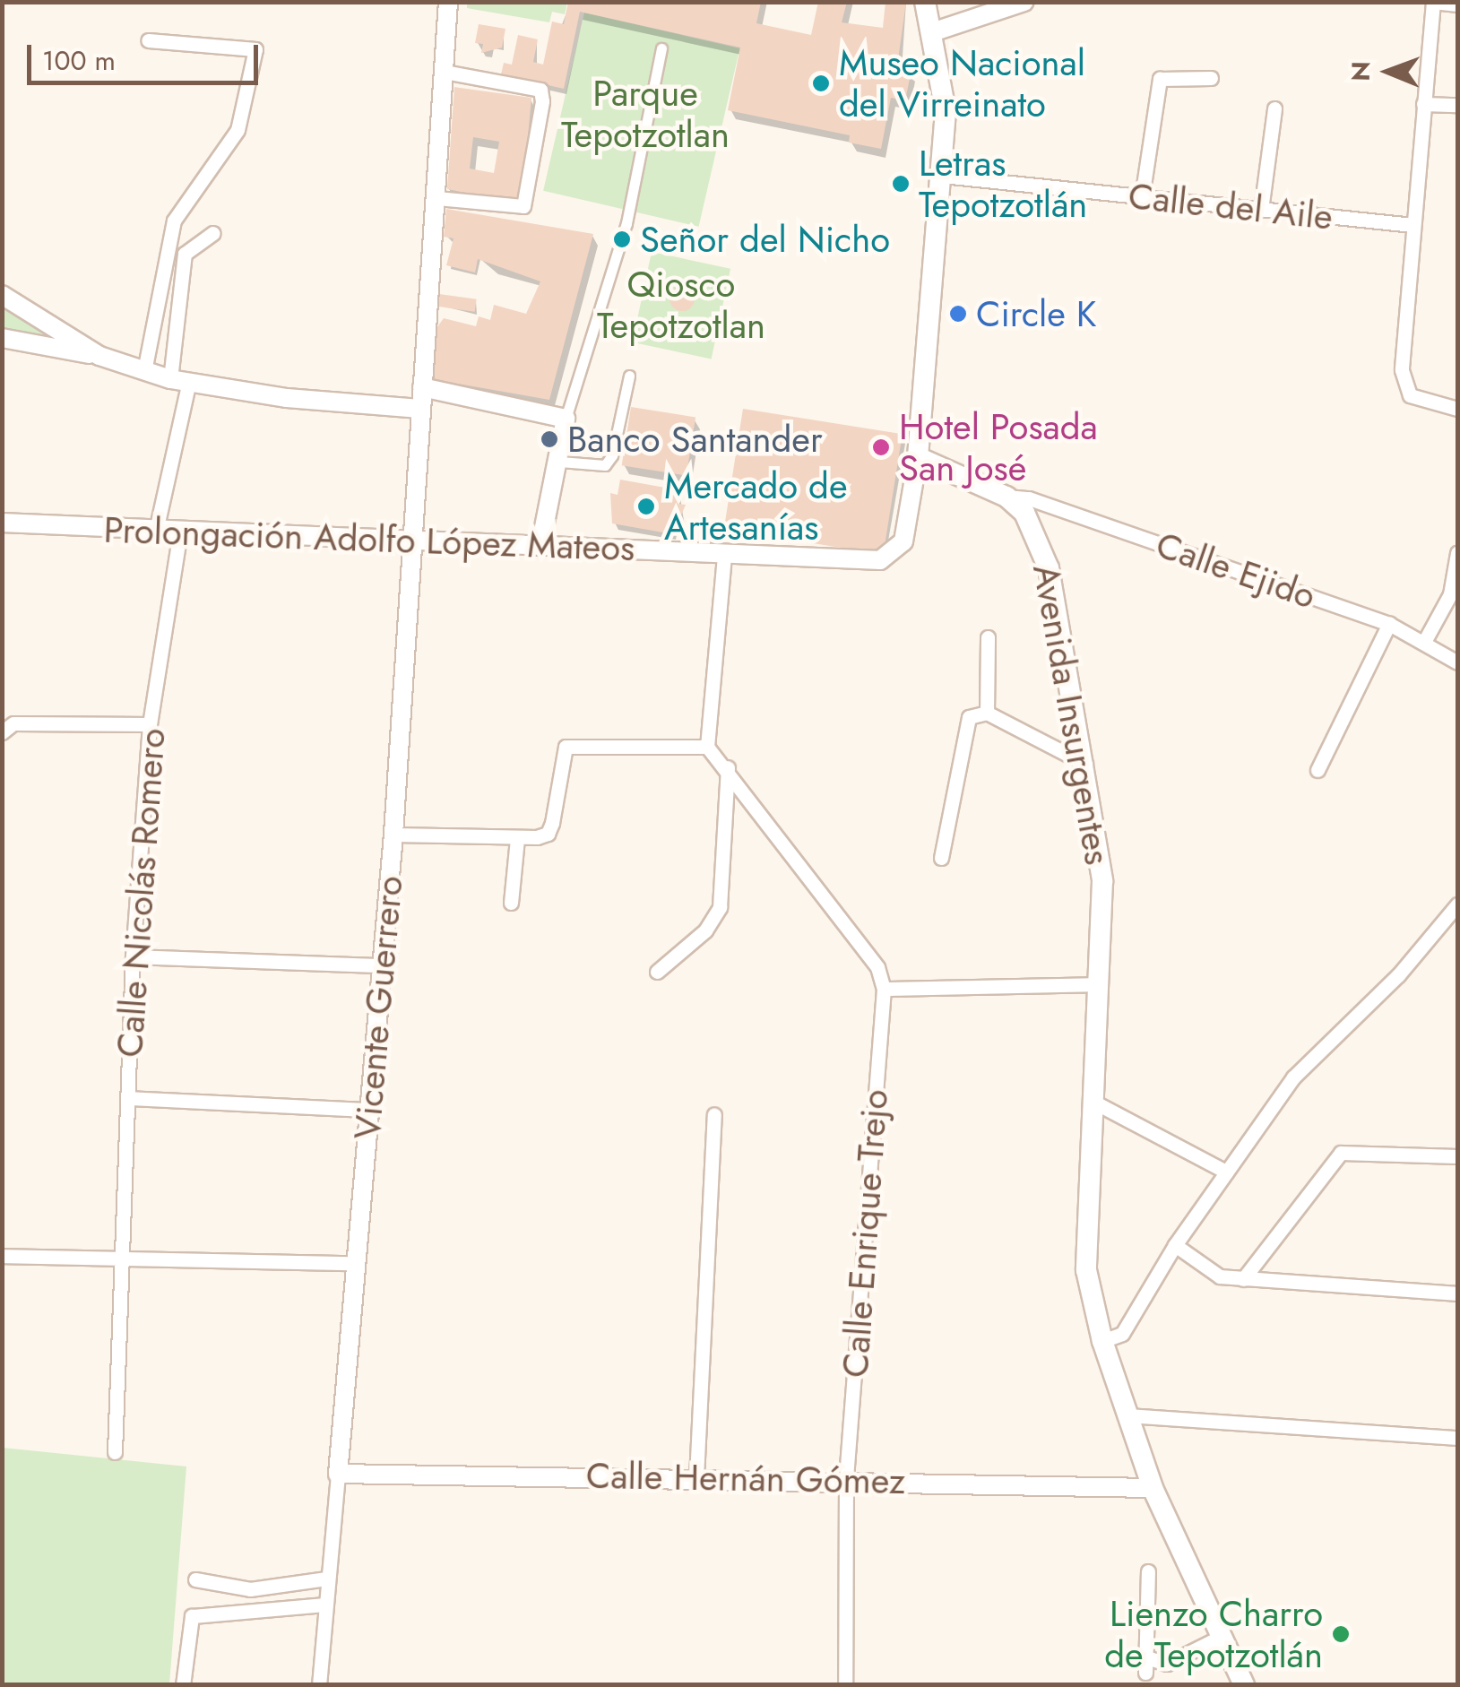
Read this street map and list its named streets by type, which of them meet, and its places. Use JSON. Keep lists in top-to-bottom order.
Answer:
{
  "streets": {
    "main road": ["Avenida Insurgentes"],
    "street": [
      "Calle del Aile",
      "Prolongación Adolfo López Mateos",
      "Calle Ejido",
      "Calle Nicolás Romero",
      "Vicente Guerrero",
      "Calle Enrique Trejo",
      "Calle Hernán Gómez"
    ]
  },
  "crossings": [
    ["Prolongación Adolfo López Mateos", "Avenida Insurgentes"],
    ["Prolongación Adolfo López Mateos", "Calle Nicolás Romero"],
    ["Prolongación Adolfo López Mateos", "Vicente Guerrero"],
    ["Calle Ejido", "Avenida Insurgentes"],
    ["Avenida Insurgentes", "Calle Hernán Gómez"],
    ["Vicente Guerrero", "Calle Hernán Gómez"],
    ["Calle Enrique Trejo", "Calle Hernán Gómez"]
  ],
  "parks": ["Parque Tepotzotlan", "Qiosco Tepotzotlan"],
  "places": [
    "Museo Nacional del Virreinato",
    "Letras Tepotzotlán",
    "Señor del Nicho",
    "Circle K",
    "Banco Santander",
    "Hotel Posada San José",
    "Mercado de Artesanías",
    "Lienzo Charro de Tepotzotlán"
  ],
  "scale_bar": "100 m",
  "north": "left"
}
